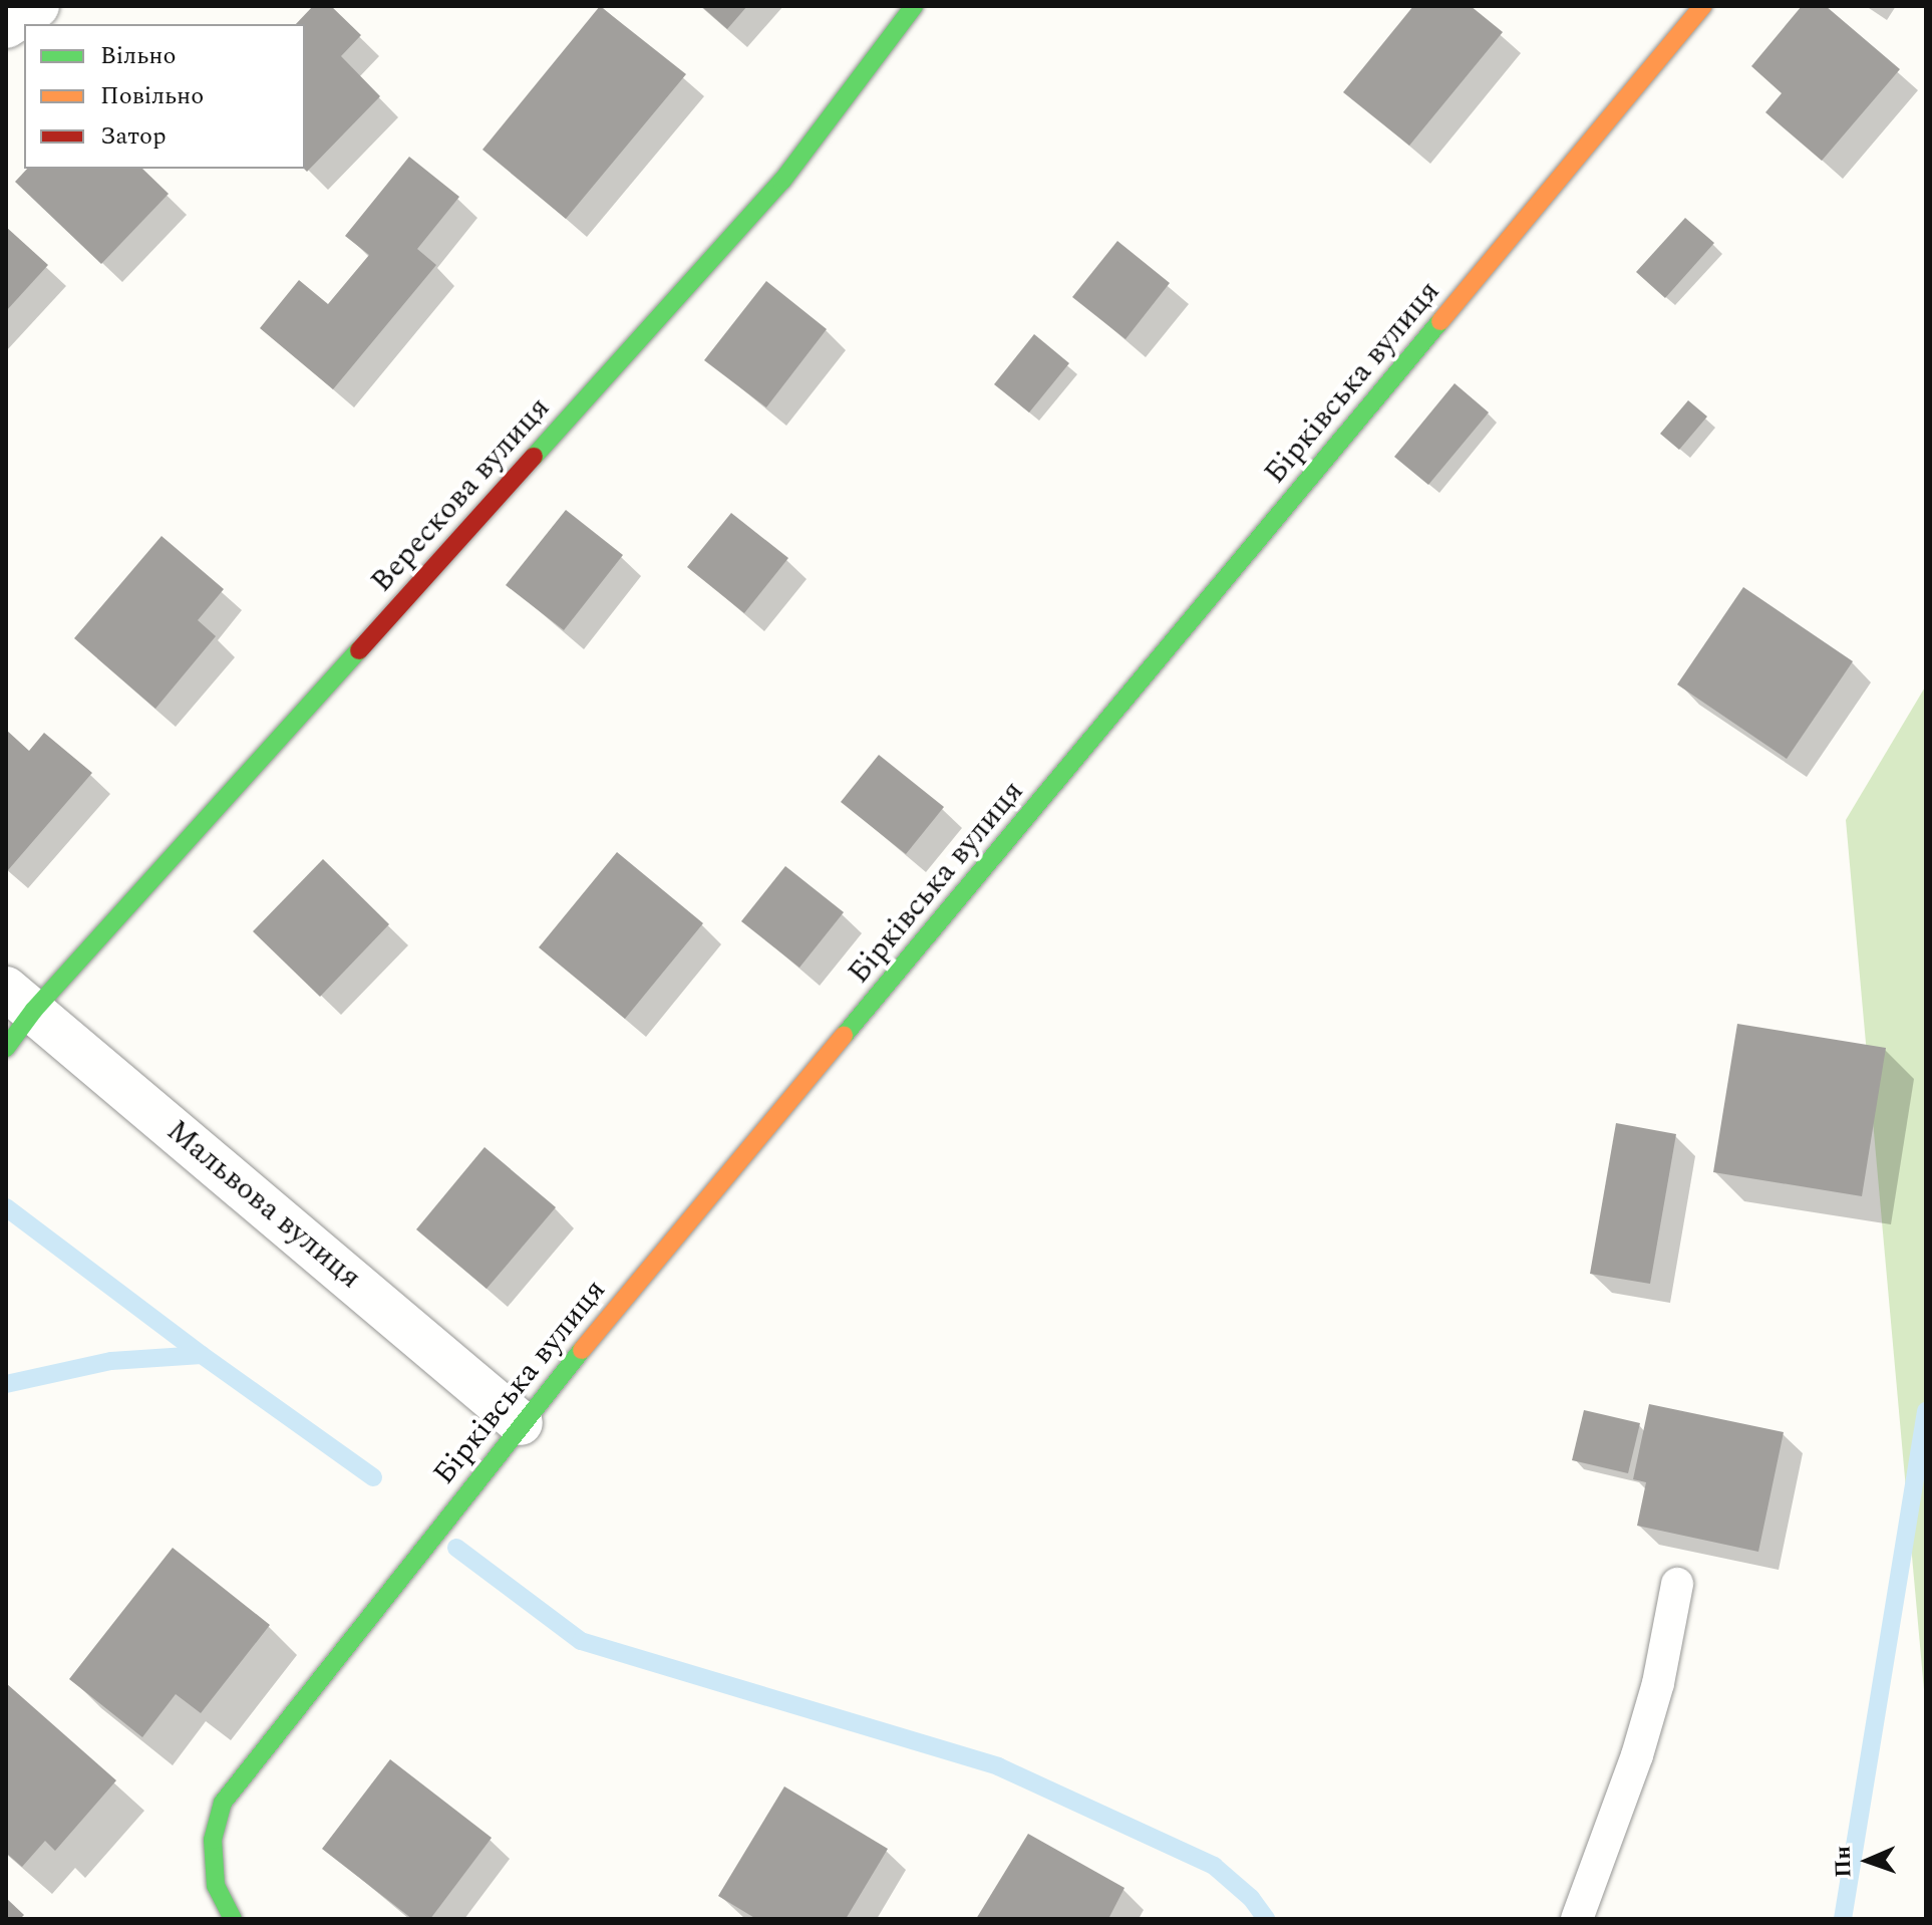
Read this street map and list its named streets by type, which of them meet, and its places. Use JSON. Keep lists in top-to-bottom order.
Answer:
{
  "streets": {
    "street": ["Бірківська вулиця", "Верескова вулиця", "Мальвова вулиця"]
  },
  "crossings": [
    ["Бірківська вулиця", "Мальвова вулиця"],
    ["Верескова вулиця", "Мальвова вулиця"]
  ],
  "legend": ["Вільно", "Повільно", "Затор"],
  "north": "left"
}
